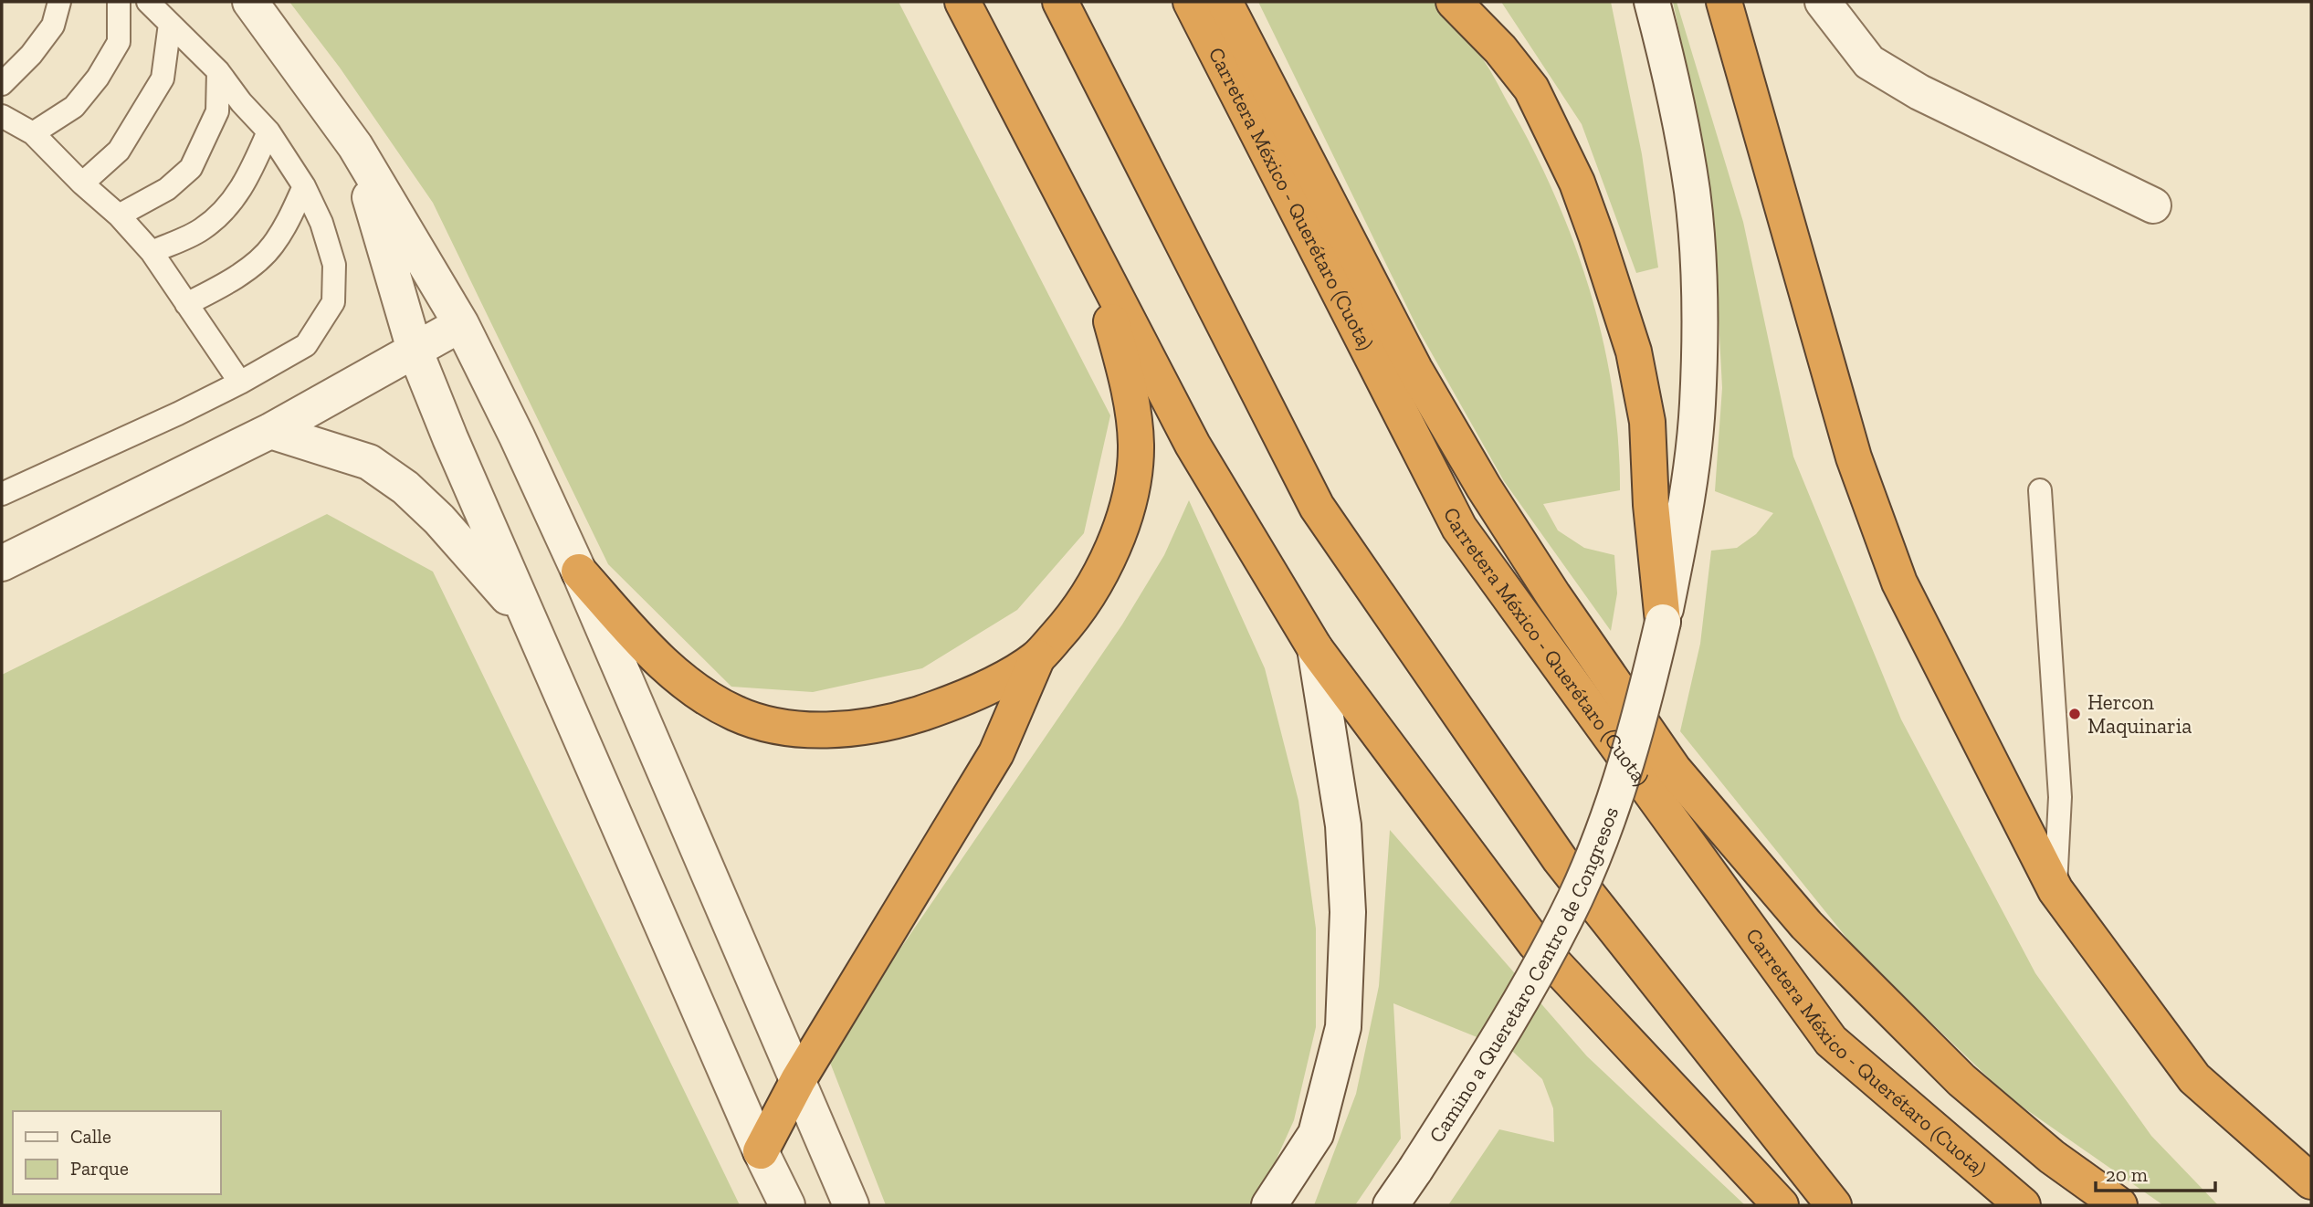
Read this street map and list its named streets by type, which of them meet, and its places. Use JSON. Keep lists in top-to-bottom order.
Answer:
{
  "streets": {
    "highway": ["Carretera México - Querétaro (Cuota)"],
    "street": ["Camino a Queretaro Centro de Congresos"]
  },
  "places": ["Hercon Maquinaria"],
  "legend": ["Calle", "Parque"],
  "scale_bar": "20 m"
}
